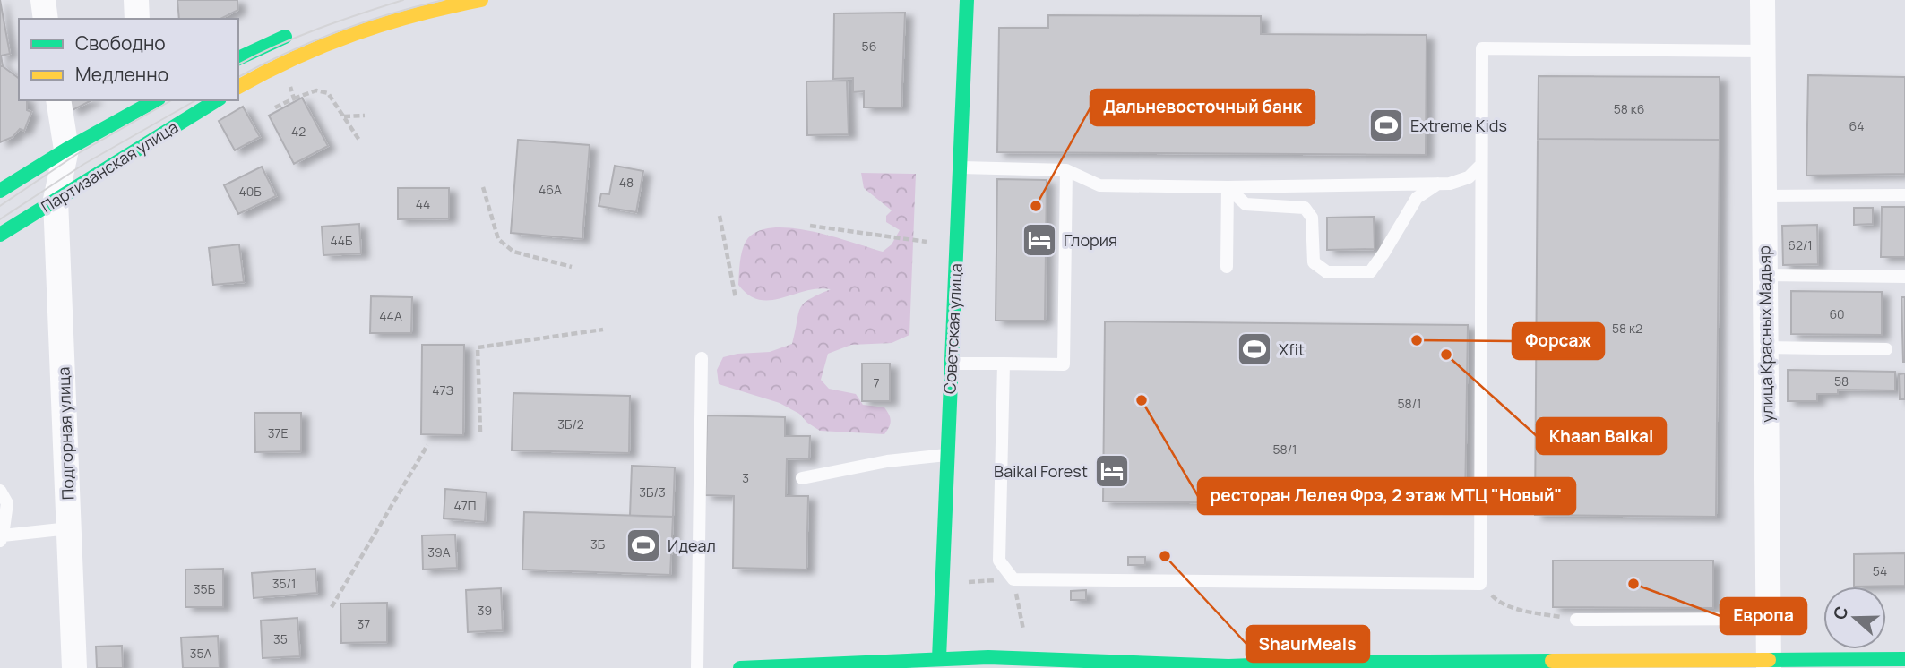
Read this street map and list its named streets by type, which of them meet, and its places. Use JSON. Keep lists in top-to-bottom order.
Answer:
{
  "streets": {
    "main road": ["Партизанская улица", "Советская улица"],
    "street": ["улица Красных Мадьяр", "Подгорная улица"]
  },
  "crossings": [
    ["Партизанская улица", "Подгорная улица"]
  ],
  "places": {
    "sports": ["Extreme Kids", "Xfit", "Идеал"],
    "other": [
      "Дальневосточный банк",
      "Форсаж",
      "Khaan Baikal",
      "ресторан Лелея Фрэ, 2 этаж МТЦ \"Новый\"",
      "ShaurMeals",
      "Европа"
    ],
    "hotel": ["Глория", "Baikal Forest"]
  },
  "house_numbers": [
    "56",
    "58 к6",
    "64",
    "42",
    "48",
    "46А",
    "40Б",
    "44",
    "44Б",
    "62/1",
    "60",
    "44А",
    "58 к2",
    "58",
    "7",
    "47З",
    "58/1",
    "3Б/2",
    "37Е",
    "58/1",
    "3",
    "3Б/3",
    "47П",
    "3Б",
    "39А",
    "54",
    "35/1",
    "35Б",
    "39",
    "37",
    "35",
    "35А"
  ],
  "legend": ["Свободно", "Медленно"],
  "north": "left"
}
